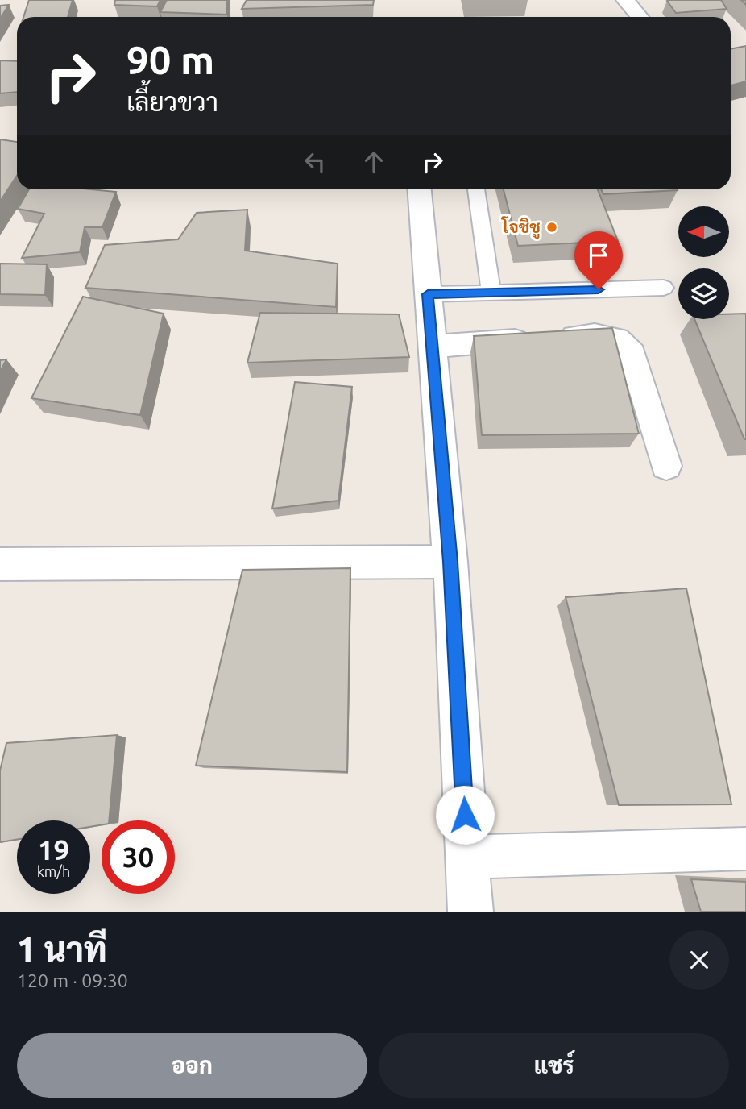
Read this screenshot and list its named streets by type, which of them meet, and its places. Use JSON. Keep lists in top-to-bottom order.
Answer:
{
  "places": ["โจชิชู"],
  "north": "left",
  "page": {
    "turn": ["90 m", "เลี้ยวขวา"],
    "speed": "19 km/h",
    "limit": "30",
    "heading": ["1 นาที", "120 m · 09:30"],
    "buttons": ["ออก", "แชร์"]
  }
}
